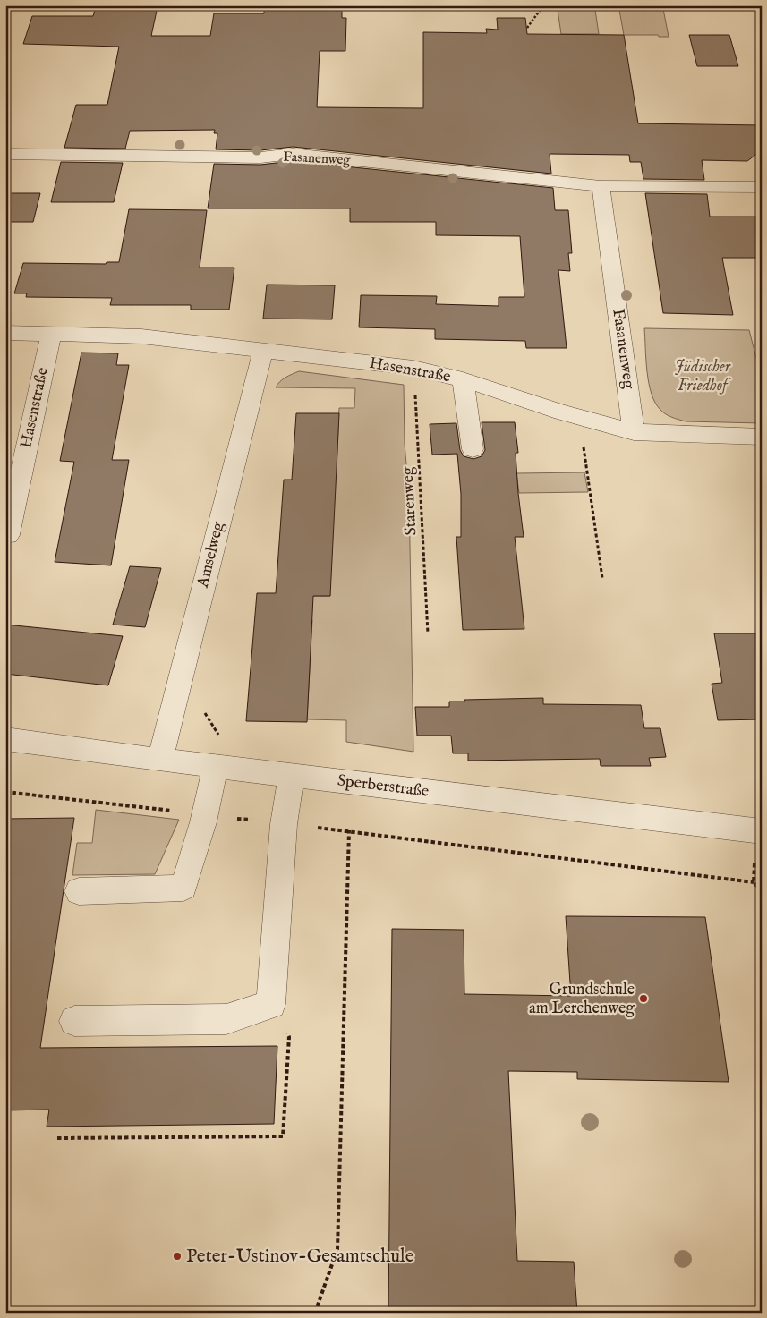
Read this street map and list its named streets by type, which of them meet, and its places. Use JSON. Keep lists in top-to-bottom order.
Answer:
{
  "streets": {
    "street": [
      "Fasanenweg",
      "Hasenstraße",
      "Amselweg",
      "Sperberstraße"
    ],
    "path": ["Starenweg"]
  },
  "crossings": [
    ["Fasanenweg", "Hasenstraße"],
    ["Hasenstraße", "Starenweg"],
    ["Hasenstraße", "Amselweg"],
    ["Amselweg", "Sperberstraße"]
  ],
  "parks": ["Jüdischer Friedhof"],
  "places": ["Grundschule am Lerchenweg", "Peter-Ustinov-Gesamtschule"]
}
